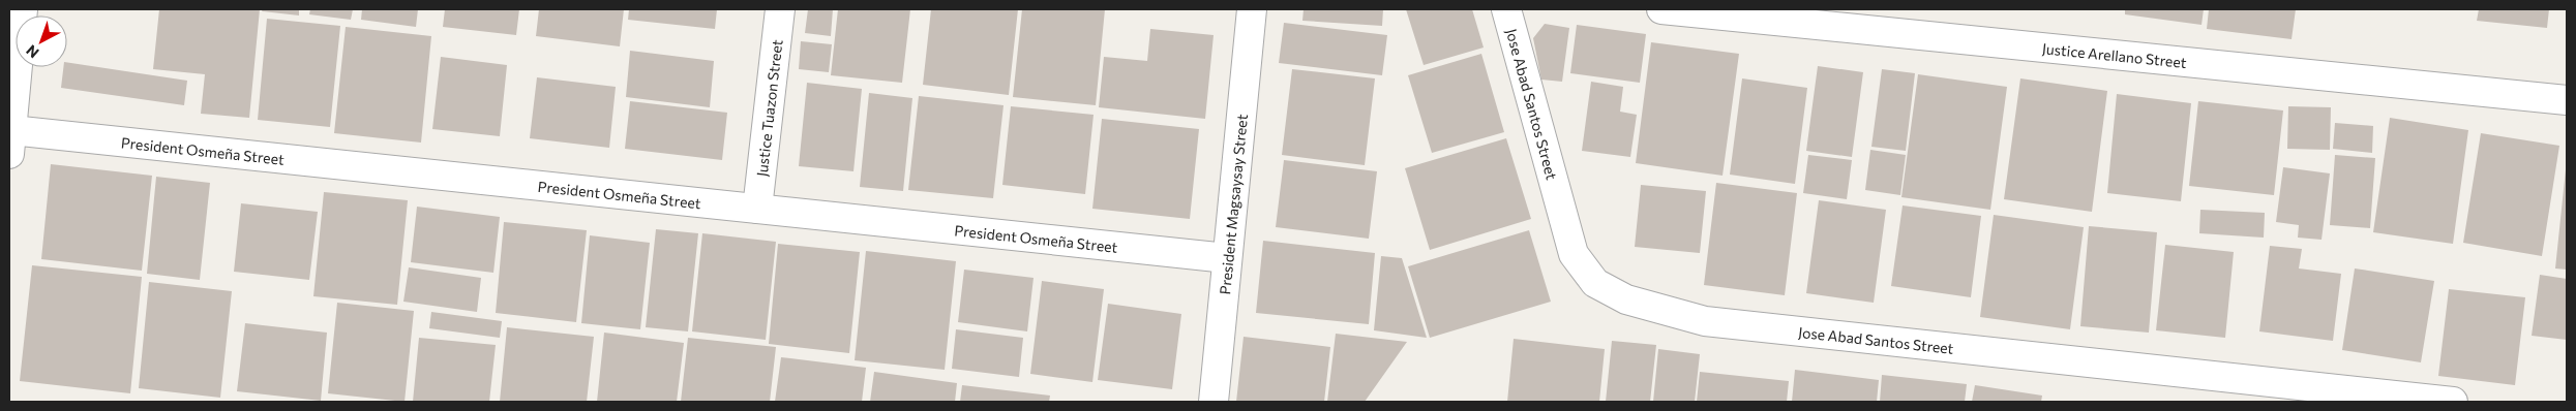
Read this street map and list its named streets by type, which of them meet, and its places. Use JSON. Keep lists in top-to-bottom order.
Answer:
{
  "streets": {
    "street": [
      "Justice Arellano Street",
      "Jose Abad Santos Street",
      "Justice Tuazon Street",
      "President Osmeña Street",
      "President Magsaysay Street"
    ]
  },
  "crossings": [
    ["Justice Tuazon Street", "President Osmeña Street"],
    ["President Osmeña Street", "President Magsaysay Street"]
  ],
  "north": "bottom left"
}
